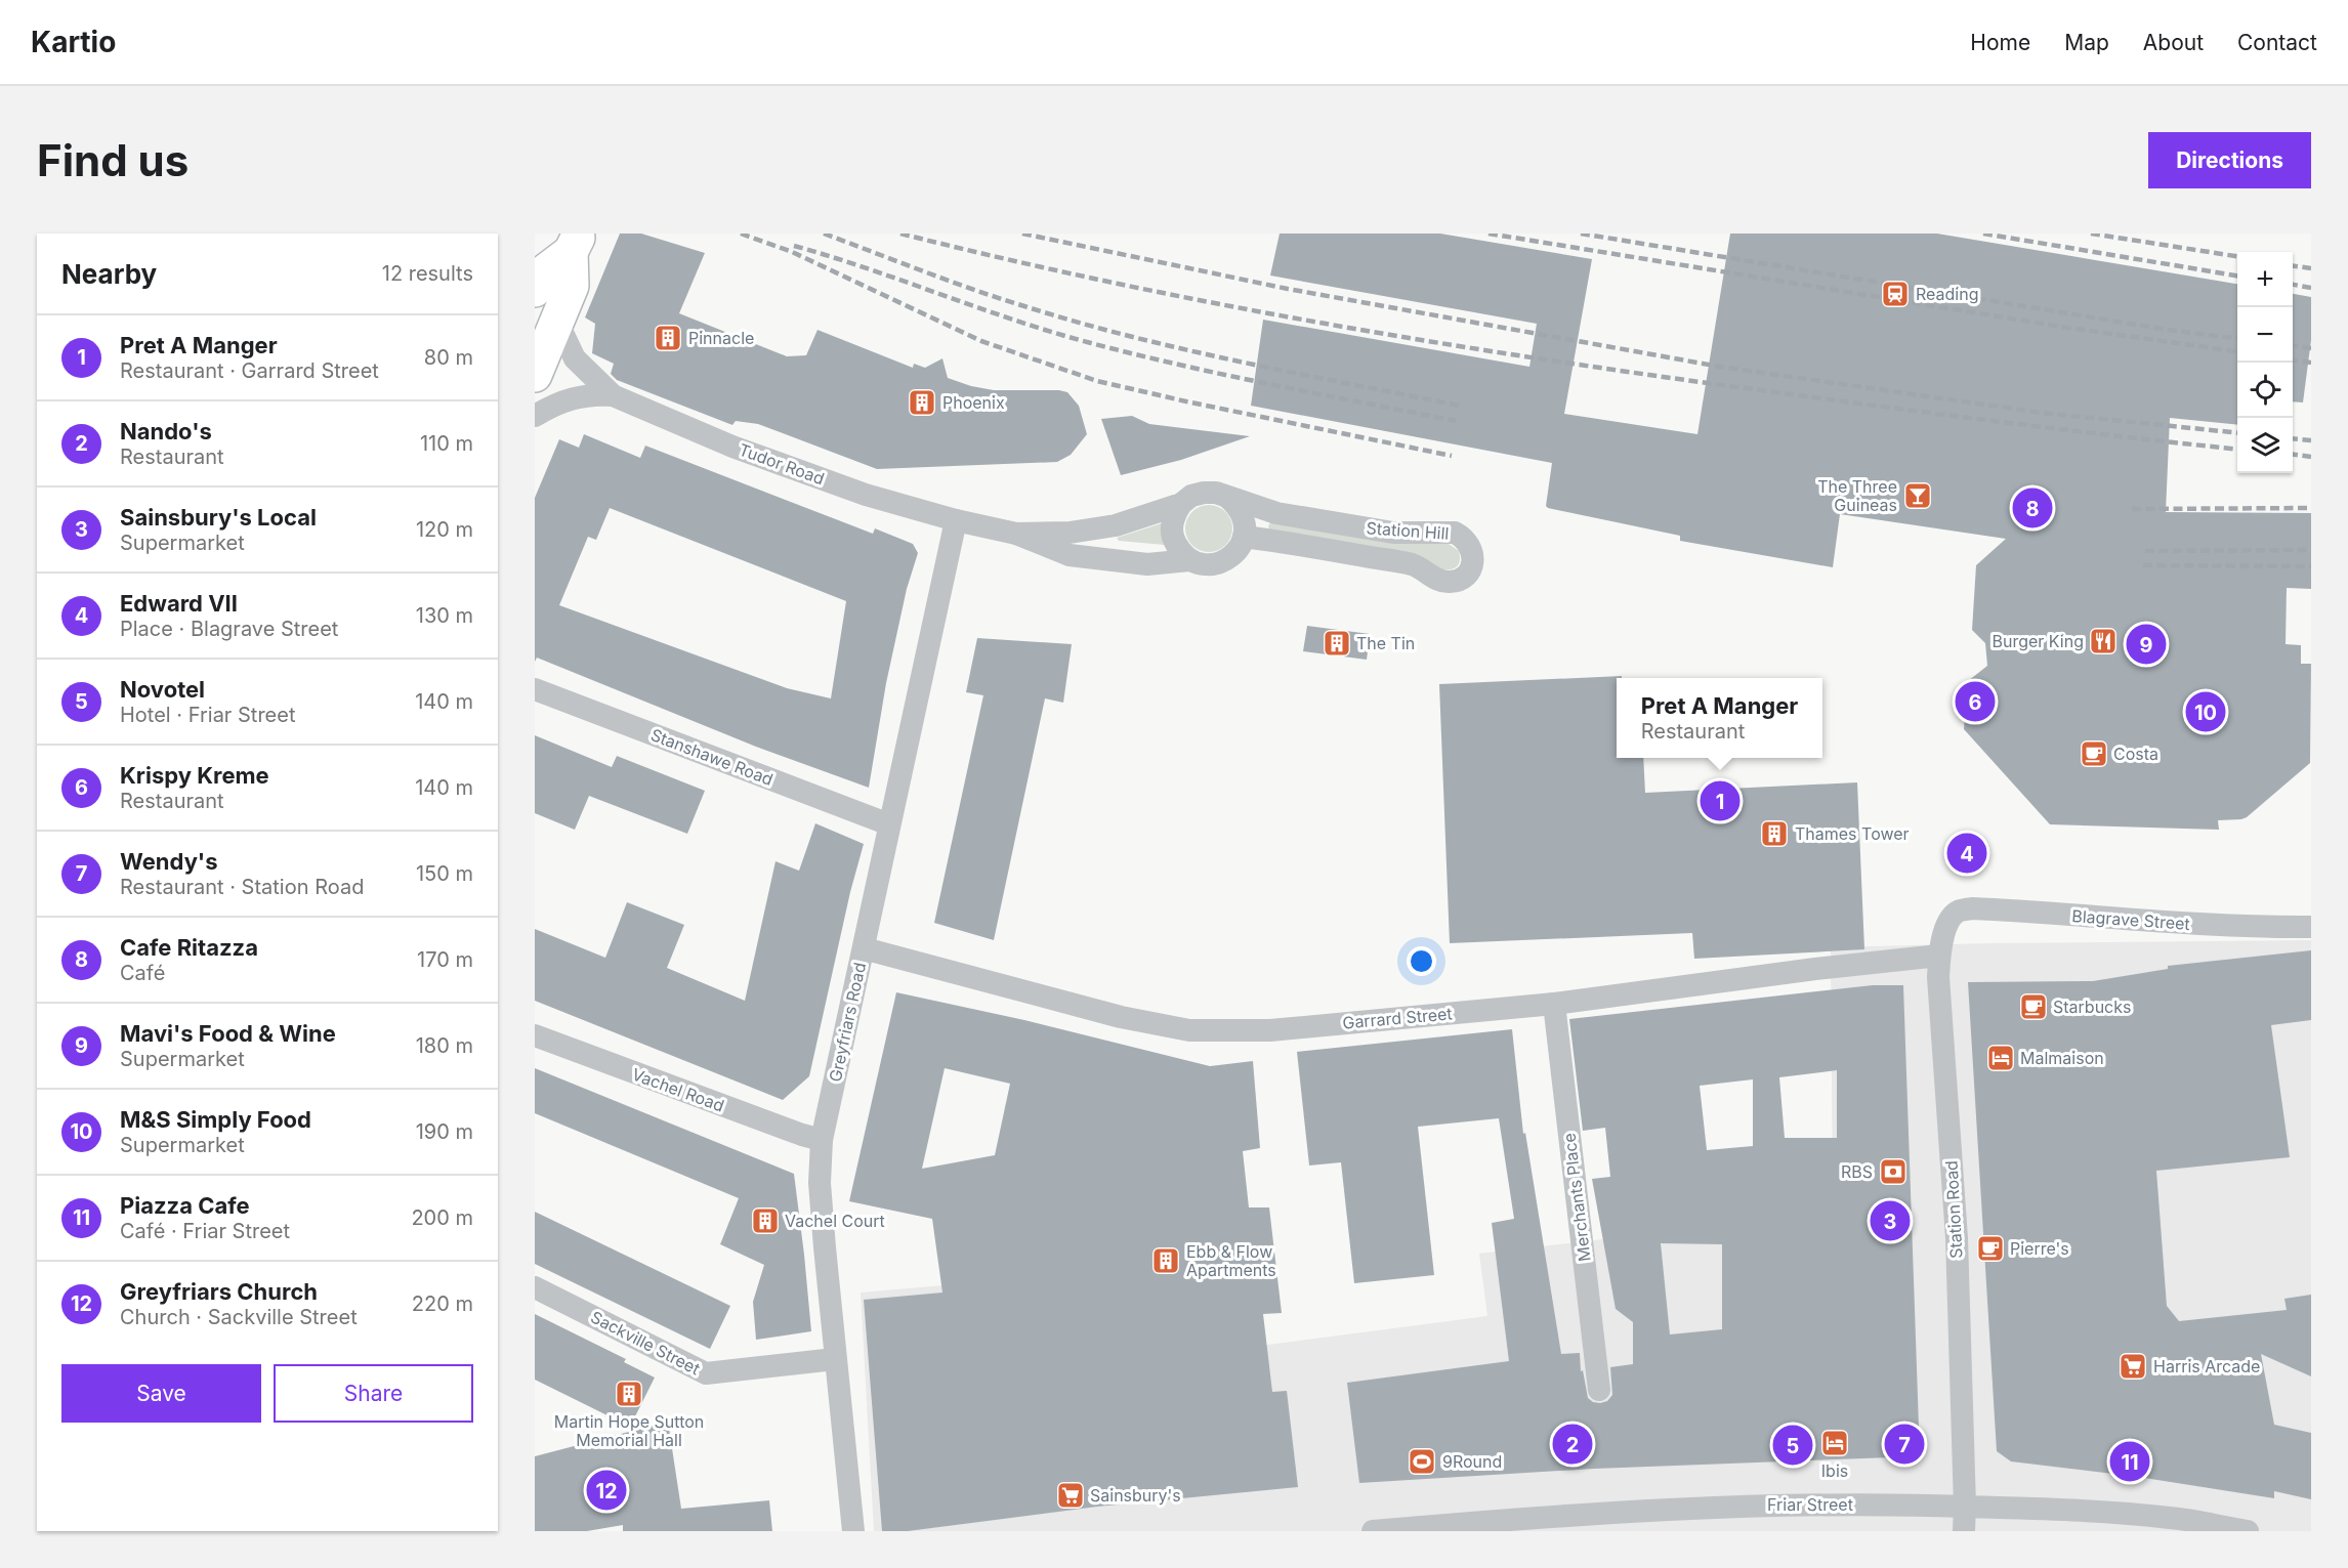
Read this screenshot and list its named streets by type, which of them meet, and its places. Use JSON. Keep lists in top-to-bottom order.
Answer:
{
  "streets": {
    "street": [
      "Tudor Road",
      "Station Hill",
      "Stanshawe Road",
      "Blagrave Street",
      "Garrard Street",
      "Greyfriars Road",
      "Vachel Road",
      "Merchants Place",
      "Station Road",
      "Sackville Street",
      "Friar Street"
    ]
  },
  "crossings": [
    ["Tudor Road", "Station Hill"],
    ["Tudor Road", "Greyfriars Road"],
    ["Station Hill", "Greyfriars Road"],
    ["Stanshawe Road", "Greyfriars Road"],
    ["Blagrave Street", "Station Road"],
    ["Garrard Street", "Greyfriars Road"],
    ["Garrard Street", "Merchants Place"],
    ["Garrard Street", "Station Road"],
    ["Greyfriars Road", "Vachel Road"],
    ["Greyfriars Road", "Sackville Street"],
    ["Station Road", "Friar Street"]
  ],
  "places": {
    "station": ["Reading"],
    "building": [
      "Pinnacle",
      "Phoenix",
      "The Tin",
      "Thames Tower",
      "Vachel Court",
      "Ebb & Flow Apartments",
      "Martin Hope Sutton Memorial Hall"
    ],
    "bar": ["The Three Guineas"],
    "restaurant": ["Burger King"],
    "cafe": ["Costa", "Starbucks", "Pierre's"],
    "hotel": ["Malmaison", "Ibis"],
    "bank": ["RBS"],
    "supermarket": ["Harris Arcade", "Sainsbury's"],
    "sports": ["9Round"]
  },
  "page": {
    "header": "Kartio",
    "nav": [
      "Home",
      "Map",
      "About",
      "Contact"
    ],
    "buttons": [
      "Directions",
      ["Save", "Share"]
    ],
    "title": "Find us",
    "heading": ["Nearby", "12 results"],
    "map_buttons": ["+", "−"],
    "list": [
      {
        "mark": "1",
        "name": "Pret A Manger",
        "note": "Restaurant · Garrard Street",
        "value": "80 m"
      },
      {
        "mark": "2",
        "name": "Nando's",
        "note": "Restaurant",
        "value": "110 m"
      },
      {
        "mark": "3",
        "name": "Sainsbury's Local",
        "note": "Supermarket",
        "value": "120 m"
      },
      {
        "mark": "4",
        "name": "Edward VII",
        "note": "Place · Blagrave Street",
        "value": "130 m"
      },
      {
        "mark": "5",
        "name": "Novotel",
        "note": "Hotel · Friar Street",
        "value": "140 m"
      },
      {
        "mark": "6",
        "name": "Krispy Kreme",
        "note": "Restaurant",
        "value": "140 m"
      },
      {
        "mark": "7",
        "name": "Wendy's",
        "note": "Restaurant · Station Road",
        "value": "150 m"
      },
      {
        "mark": "8",
        "name": "Cafe Ritazza",
        "note": "Café",
        "value": "170 m"
      },
      {
        "mark": "9",
        "name": "Mavi's Food & Wine",
        "note": "Supermarket",
        "value": "180 m"
      },
      {
        "mark": "10",
        "name": "M&S Simply Food",
        "note": "Supermarket",
        "value": "190 m"
      },
      {
        "mark": "11",
        "name": "Piazza Cafe",
        "note": "Café · Friar Street",
        "value": "200 m"
      },
      {
        "mark": "12",
        "name": "Greyfriars Church",
        "note": "Church · Sackville Street",
        "value": "220 m"
      }
    ],
    "pins": [
      "8",
      "9",
      "6",
      "10",
      "1",
      "4",
      "3",
      "2",
      "7",
      "5",
      "11",
      "12"
    ],
    "popup": ["Pret A Manger", "Restaurant"]
  }
}
